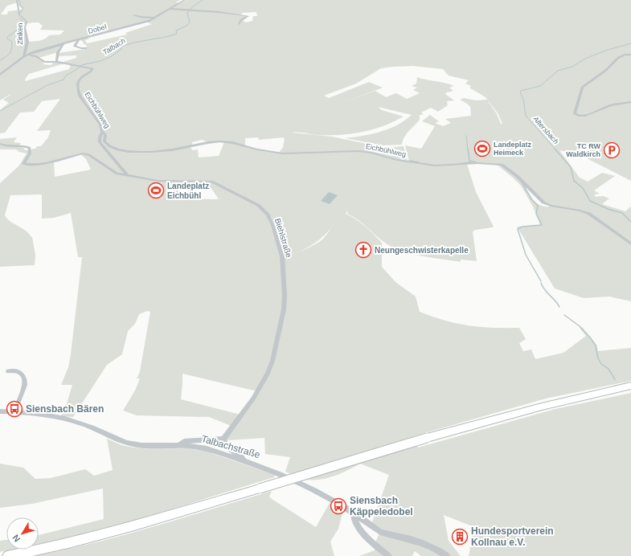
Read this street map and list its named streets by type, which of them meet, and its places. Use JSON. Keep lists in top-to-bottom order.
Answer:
{
  "streets": {
    "street": [
      "Dobel",
      "Zinken",
      "Eichbühlweg",
      "Biehlstraße",
      "Talbachstraße"
    ]
  },
  "crossings": [
    ["Dobel", "Zinken"],
    ["Dobel", "Eichbühlweg"]
  ],
  "water": ["Talbach", "Altersbach"],
  "places": {
    "sports": ["Landeplatz Heimeck", "Landeplatz Eichbühl"],
    "parking": ["TC RW Waldkirch"],
    "church": ["Neungeschwisterkapelle"],
    "bus stop": ["Siensbach Bären", "Siensbach Käppeledobel"],
    "building": ["Hundesportverein Kollnau e.V."]
  },
  "north": "bottom left"
}
